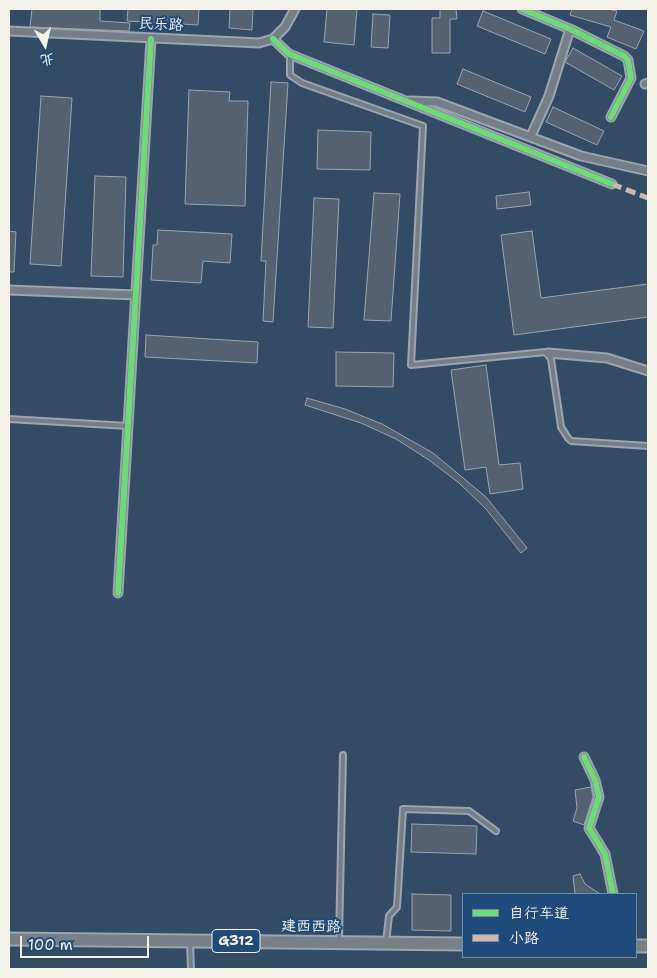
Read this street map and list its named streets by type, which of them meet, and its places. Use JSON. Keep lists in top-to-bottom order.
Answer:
{
  "streets": {
    "highway": ["建西西路", "G312"],
    "street": ["民乐路"]
  },
  "legend": ["自行车道", "小路"],
  "scale_bar": "100 m",
  "north": "bottom"
}
